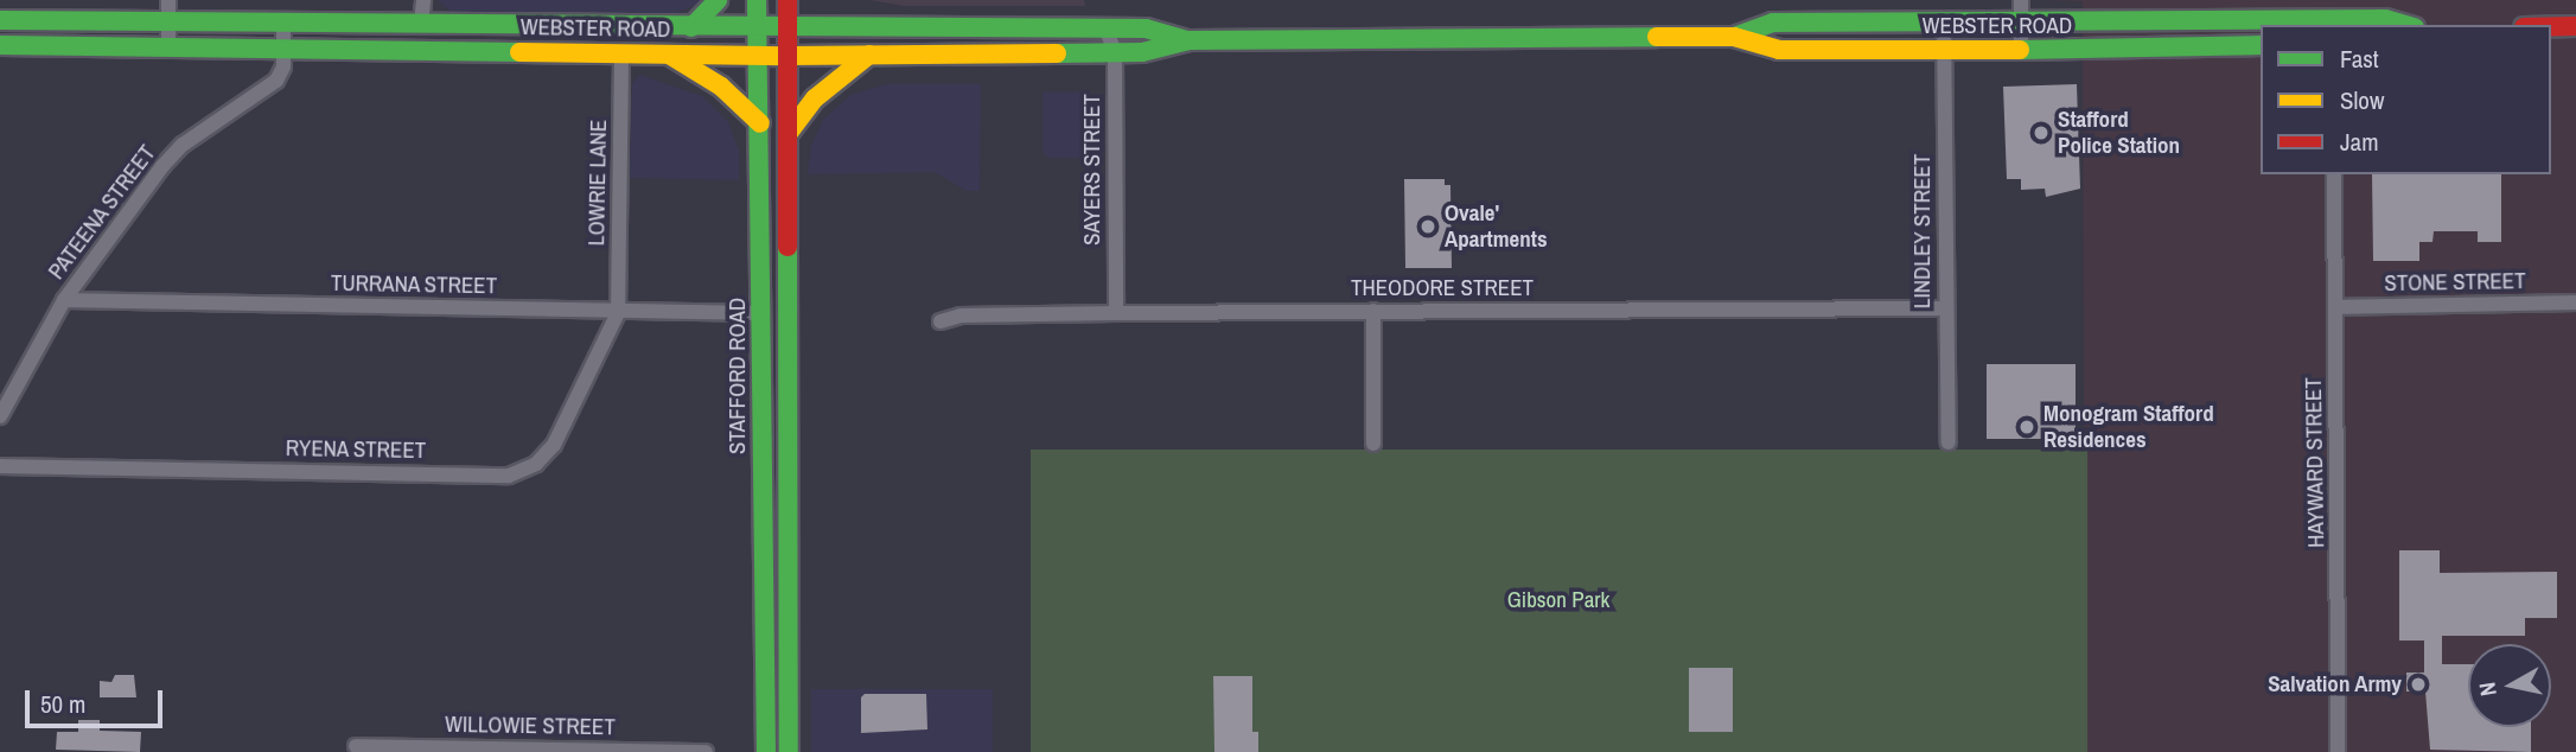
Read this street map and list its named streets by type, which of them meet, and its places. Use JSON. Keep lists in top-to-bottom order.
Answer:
{
  "streets": {
    "main road": ["WEBSTER ROAD", "STAFFORD ROAD"],
    "street": [
      "SAYERS STREET",
      "LOWRIE LANE",
      "PATEENA STREET",
      "LINDLEY STREET",
      "STONE STREET",
      "TURRANA STREET",
      "THEODORE STREET",
      "RYENA STREET",
      "HAYWARD STREET",
      "WILLOWIE STREET"
    ]
  },
  "crossings": [
    ["WEBSTER ROAD", "SAYERS STREET"],
    ["WEBSTER ROAD", "LOWRIE LANE"],
    ["WEBSTER ROAD", "PATEENA STREET"],
    ["WEBSTER ROAD", "LINDLEY STREET"],
    ["WEBSTER ROAD", "STAFFORD ROAD"],
    ["SAYERS STREET", "THEODORE STREET"],
    ["LOWRIE LANE", "TURRANA STREET"],
    ["LOWRIE LANE", "RYENA STREET"],
    ["PATEENA STREET", "TURRANA STREET"],
    ["LINDLEY STREET", "THEODORE STREET"],
    ["STONE STREET", "HAYWARD STREET"],
    ["TURRANA STREET", "STAFFORD ROAD"],
    ["TURRANA STREET", "RYENA STREET"]
  ],
  "parks": ["Gibson Park"],
  "places": [
    "Stafford Police Station",
    "Ovale' Apartments",
    "Monogram Stafford Residences",
    "Salvation Army"
  ],
  "legend": ["Fast", "Slow", "Jam"],
  "scale_bar": "50 m",
  "north": "left"
}
